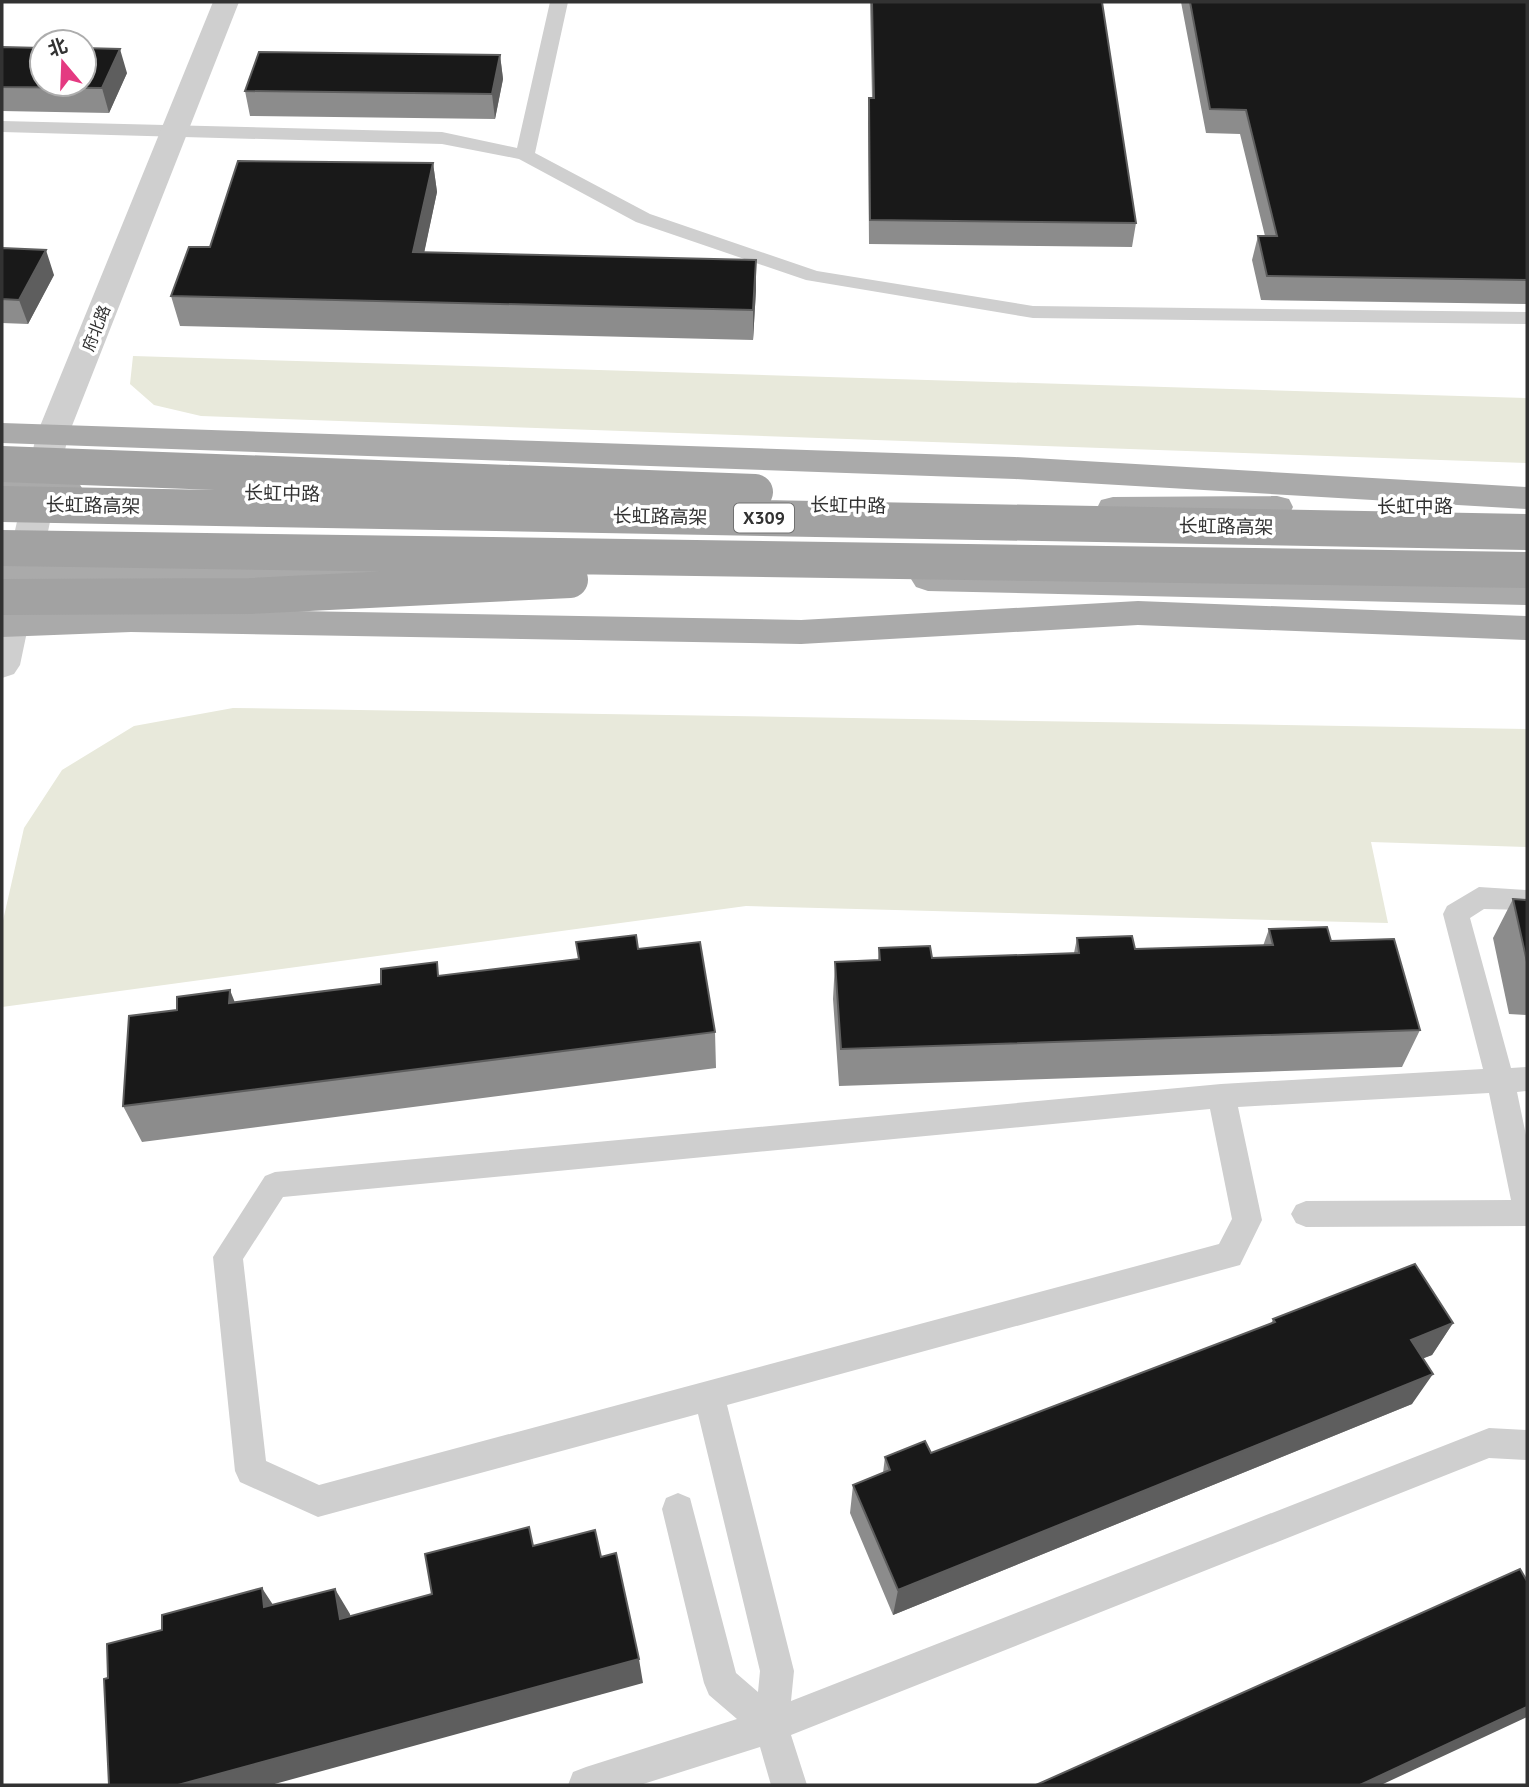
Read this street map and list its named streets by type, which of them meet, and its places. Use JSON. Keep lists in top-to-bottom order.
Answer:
{
  "streets": {
    "highway": ["长虹路高架", "X309"],
    "main road": ["长虹中路"],
    "street": ["府北路"]
  },
  "crossings": [
    ["府北路", "长虹中路"],
    ["府北路", "长虹路高架"]
  ],
  "north": "top"
}
